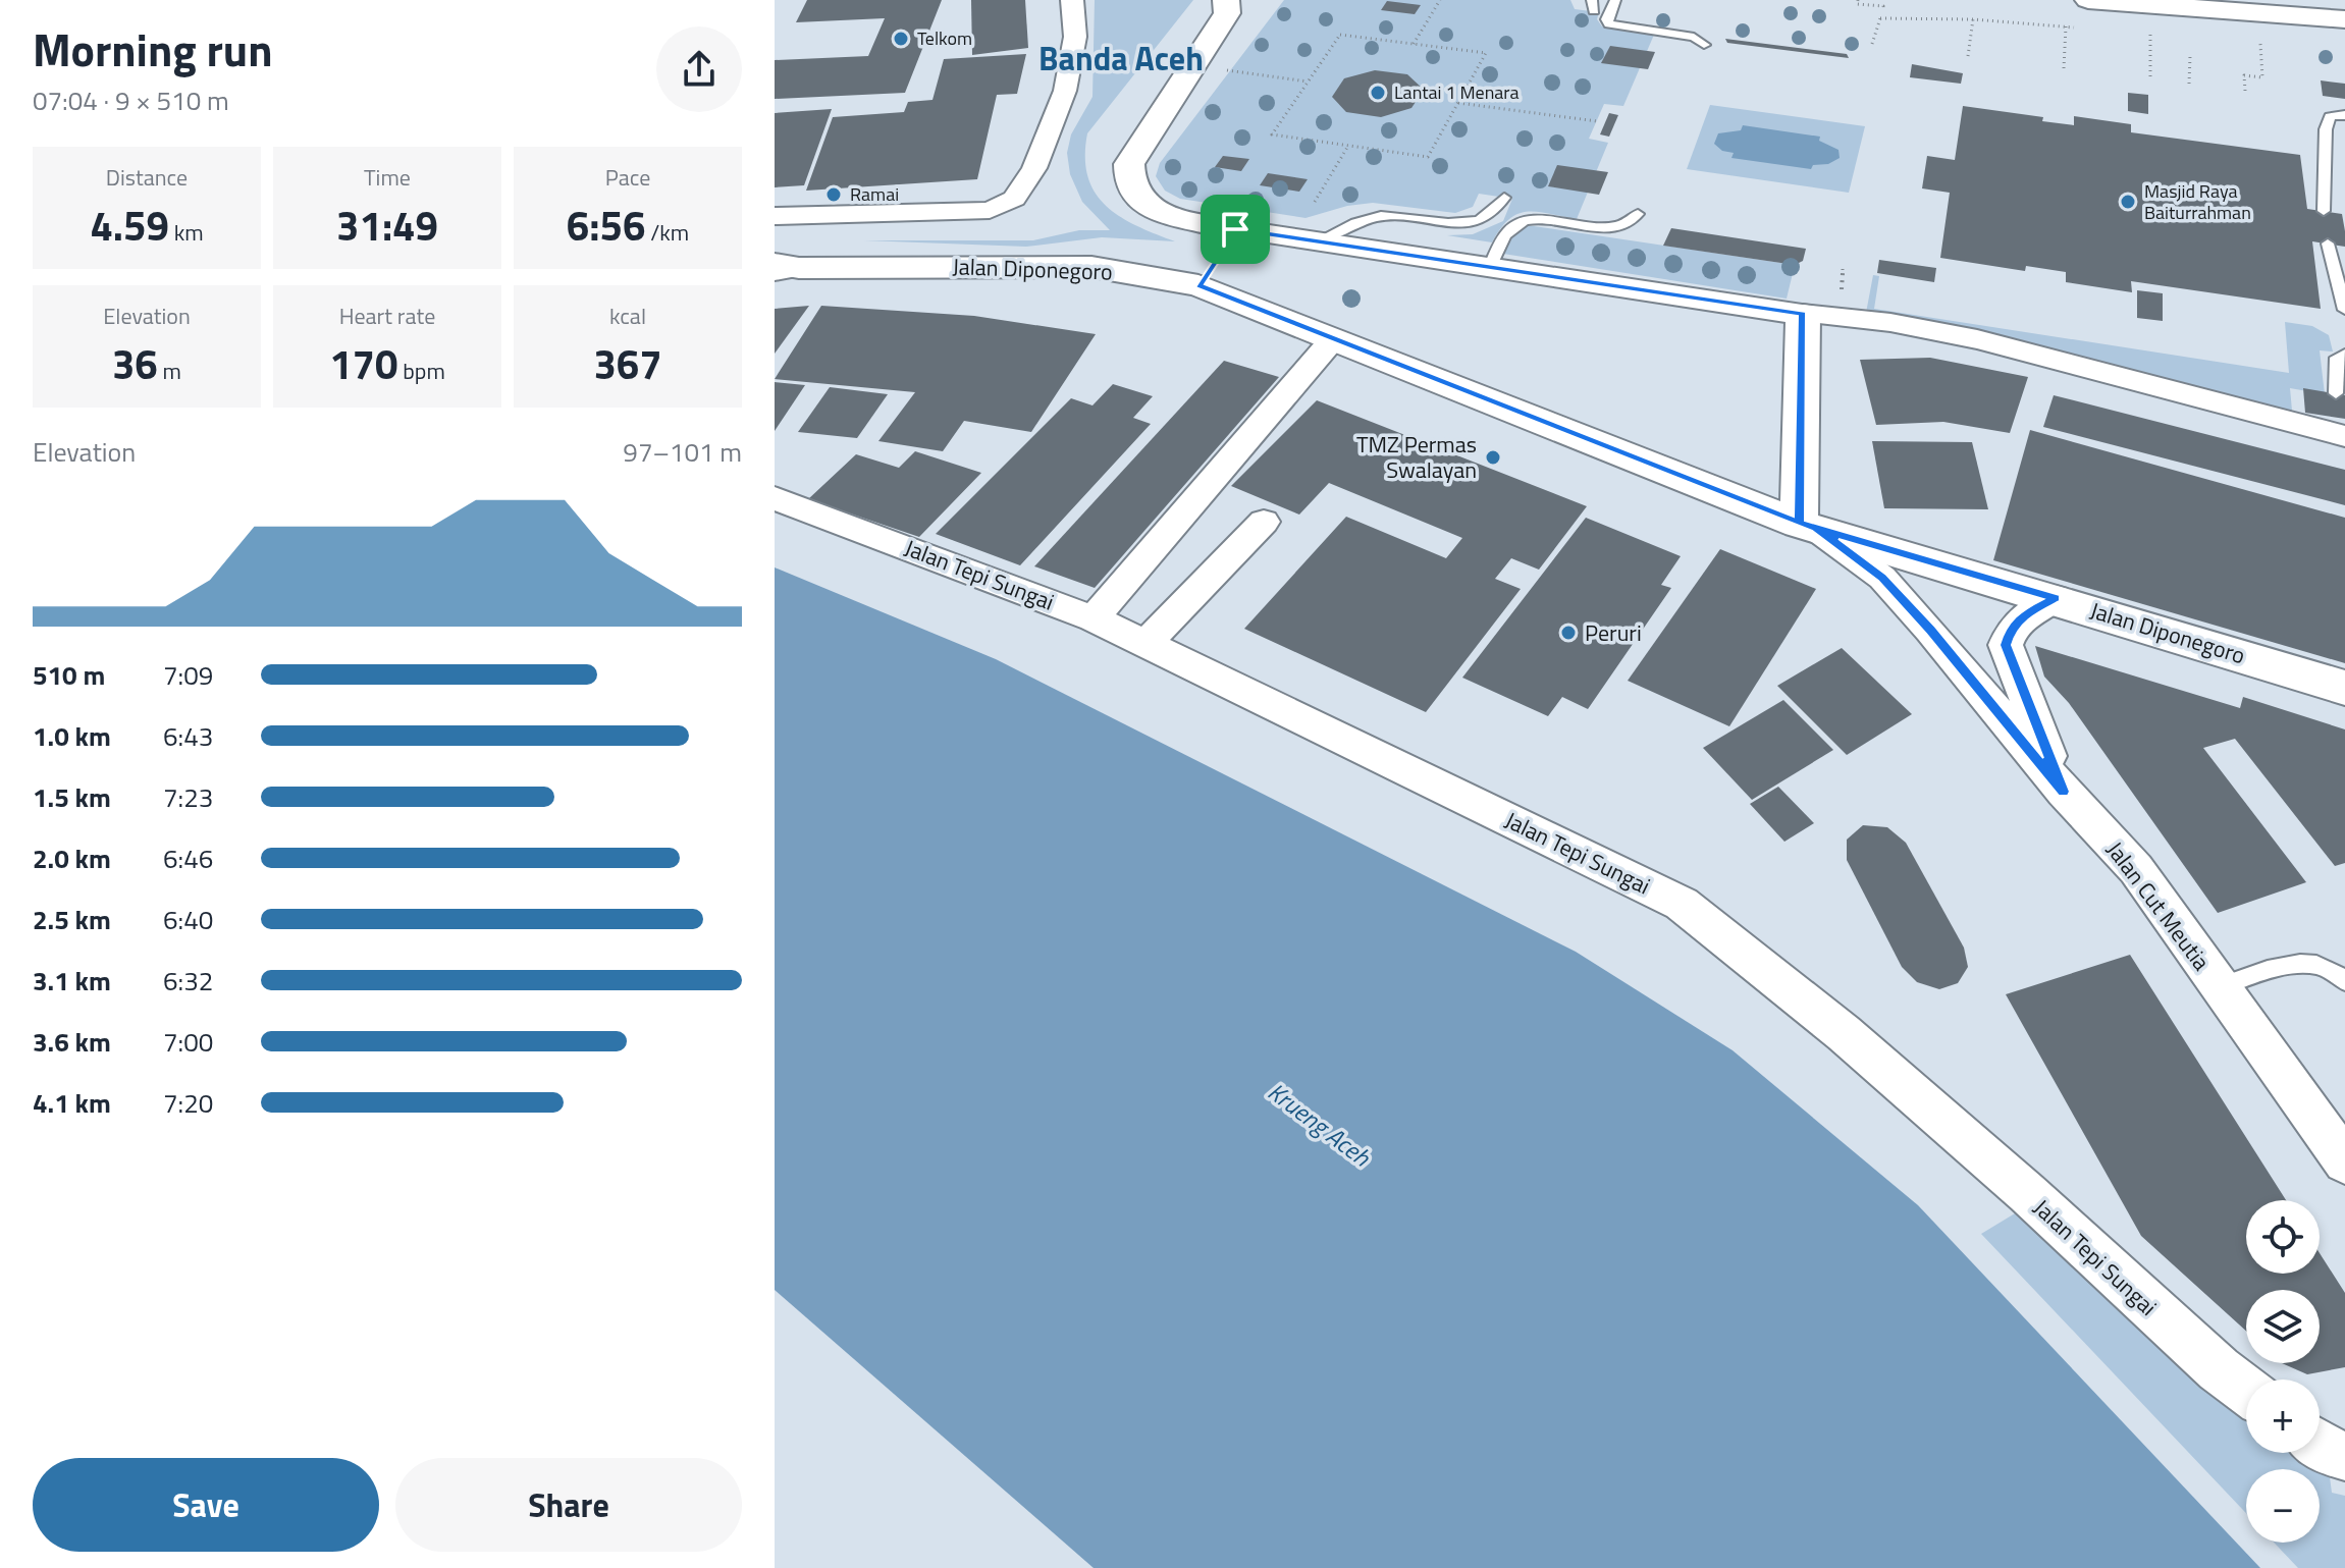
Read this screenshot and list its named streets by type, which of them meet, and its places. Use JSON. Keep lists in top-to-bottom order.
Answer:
{
  "streets": {
    "main road": ["Jalan Diponegoro"],
    "street": ["Jalan Tepi Sungai", "Jalan Cut Meutia"]
  },
  "crossings": [
    ["Jalan Diponegoro", "Jalan Cut Meutia"]
  ],
  "districts": ["Banda Aceh"],
  "water": ["Krueng Aceh"],
  "places": [
    "Telkom",
    "Lantai 1 Menara",
    "Ramai",
    "Masjid Raya Baiturrahman",
    "TMZ Permas Swalayan",
    "Peruri"
  ],
  "page": {
    "heading": ["Morning run", "07:04 · 9 × 510 m"],
    "stats": [
      ["Distance", "4.59 km"],
      ["Time", "31:49"],
      ["Pace", "6:56 /km"],
      ["Elevation", "36 m"],
      ["Heart rate", "170 bpm"],
      ["kcal", "367"]
    ],
    "chart": ["Elevation", "97–101 m"],
    "list": [
      {
        "name": "510 m",
        "note": "7:09"
      },
      {
        "name": "1.0 km",
        "note": "6:43"
      },
      {
        "name": "1.5 km",
        "note": "7:23"
      },
      {
        "name": "2.0 km",
        "note": "6:46"
      },
      {
        "name": "2.5 km",
        "note": "6:40"
      },
      {
        "name": "3.1 km",
        "note": "6:32"
      },
      {
        "name": "3.6 km",
        "note": "7:00"
      },
      {
        "name": "4.1 km",
        "note": "7:20"
      }
    ],
    "map_buttons": ["+", "−"],
    "buttons": ["Save", "Share"]
  }
}
